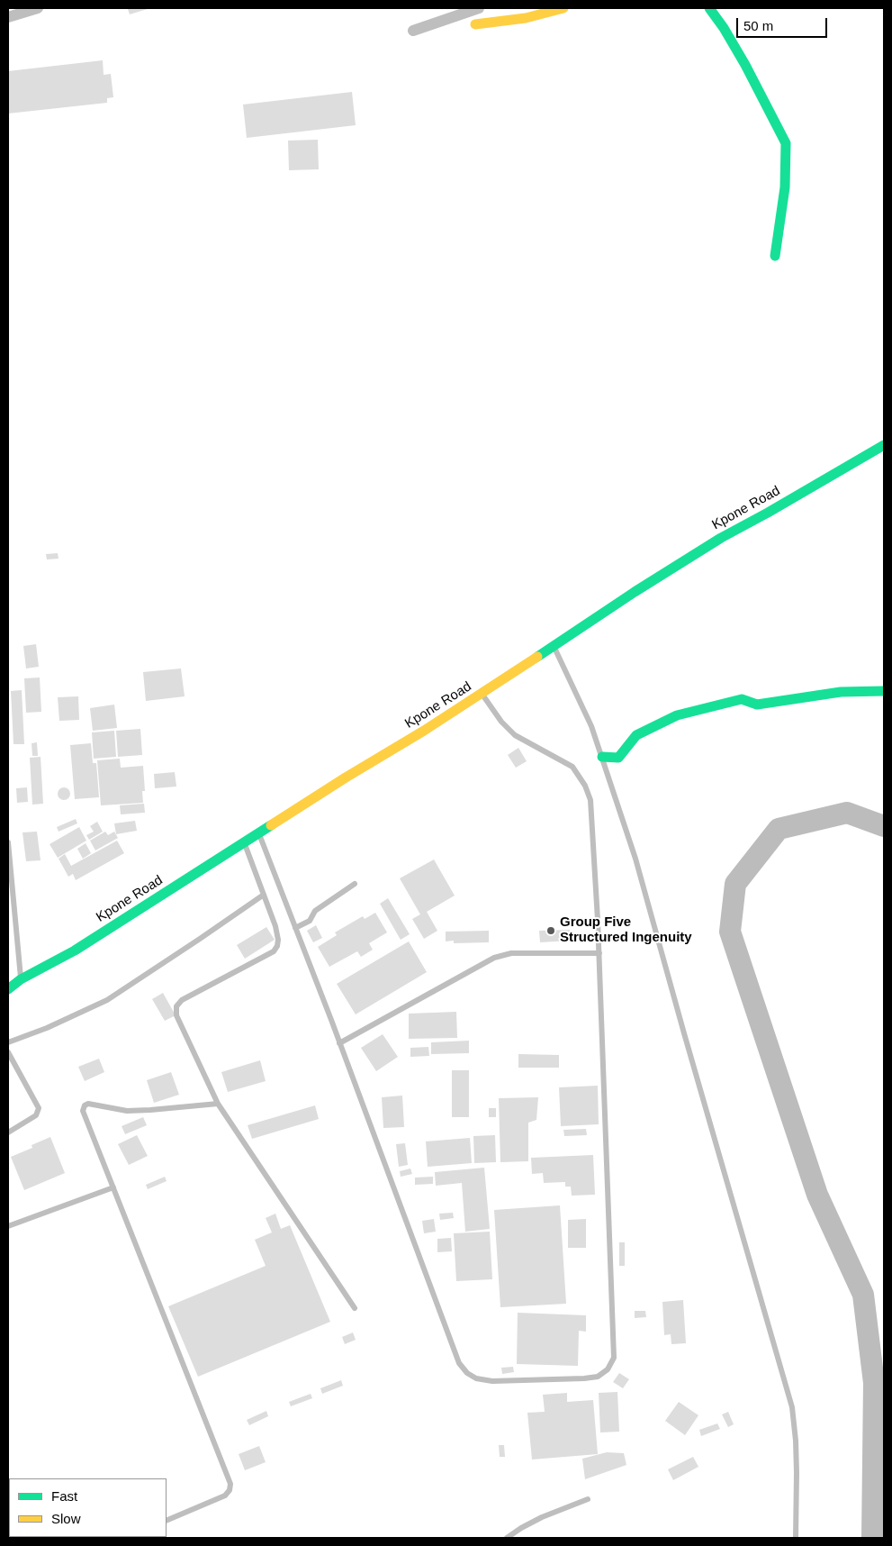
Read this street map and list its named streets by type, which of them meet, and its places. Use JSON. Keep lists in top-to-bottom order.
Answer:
{
  "streets": {
    "main road": ["Kpone Road"]
  },
  "places": ["Group Five Structured Ingenuity"],
  "legend": ["Fast", "Slow"],
  "scale_bar": "50 m"
}
